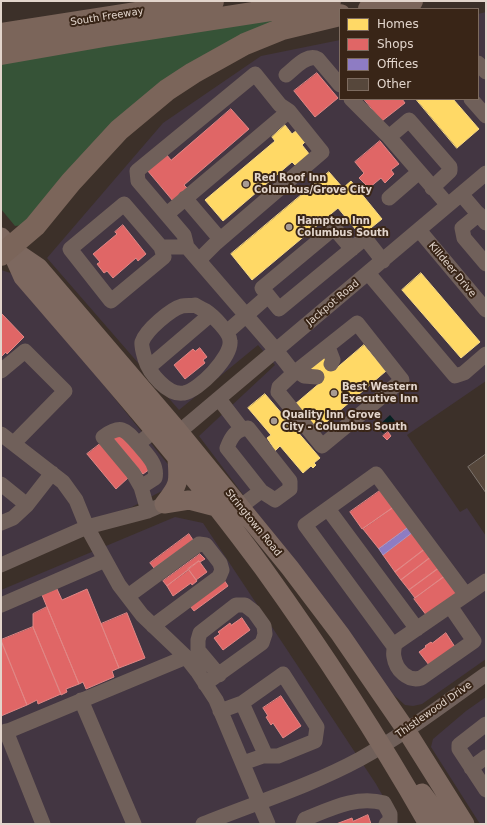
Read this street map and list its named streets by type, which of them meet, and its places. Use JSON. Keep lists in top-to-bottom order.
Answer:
{
  "streets": {
    "highway": ["South Freeway"],
    "main road": ["Stringtown Road"],
    "street": ["Killdeer Drive", "Jackpot Road", "Thistlewood Drive"]
  },
  "crossings": [
    ["Killdeer Drive", "Jackpot Road"],
    ["Jackpot Road", "Stringtown Road"],
    ["Stringtown Road", "Thistlewood Drive"]
  ],
  "places": [
    "Red Roof Inn Columbus/Grove City",
    "Hampton Inn Columbus South",
    "Best Western Executive Inn",
    "Quality Inn Grove City - Columbus South"
  ],
  "legend": [
    "Homes",
    "Shops",
    "Offices",
    "Other"
  ]
}
